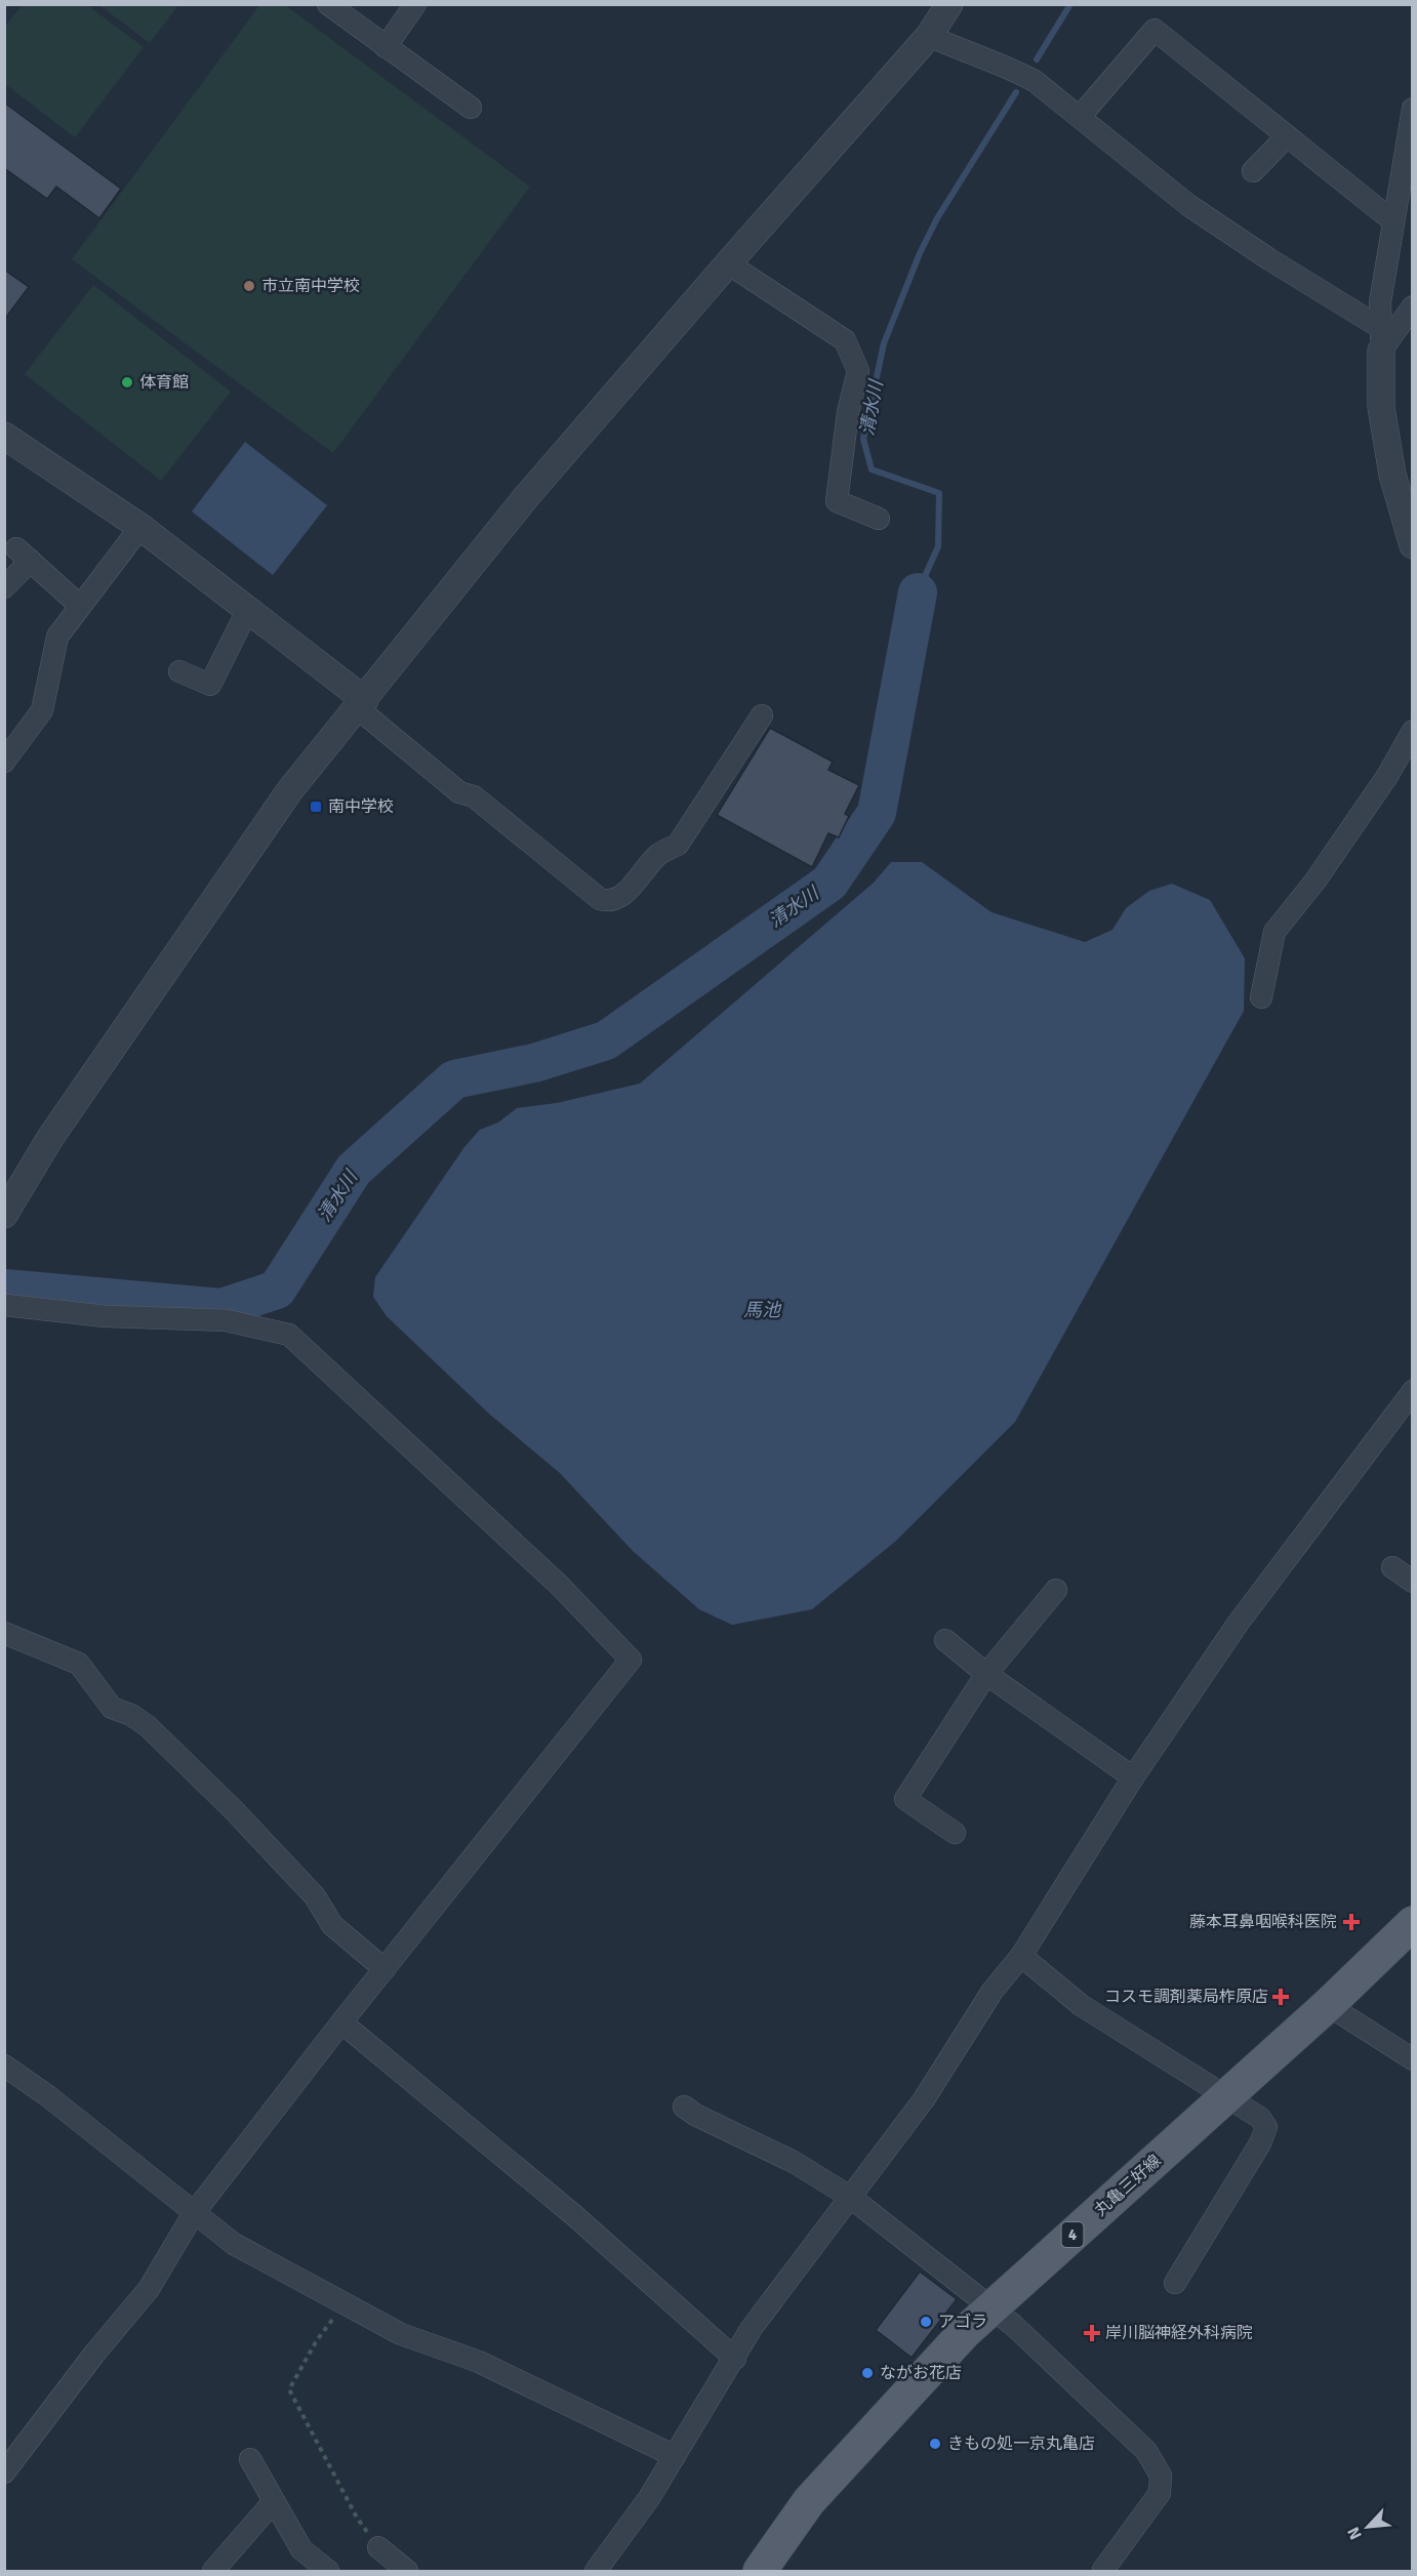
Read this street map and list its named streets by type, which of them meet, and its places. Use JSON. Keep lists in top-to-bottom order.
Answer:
{
  "streets": {
    "main road": ["丸亀三好線", "4"]
  },
  "water": ["清水川", "馬池"],
  "places": {
    "other": [
      "市立南中学校",
      "体育館",
      "アゴラ",
      "ながお花店",
      "きもの処一京丸亀店"
    ],
    "transit": ["南中学校"],
    "health": ["藤本耳鼻咽喉科医院", "コスモ調剤薬局柞原店", "岸川脳神経外科病院"]
  },
  "north": "bottom left"
}
